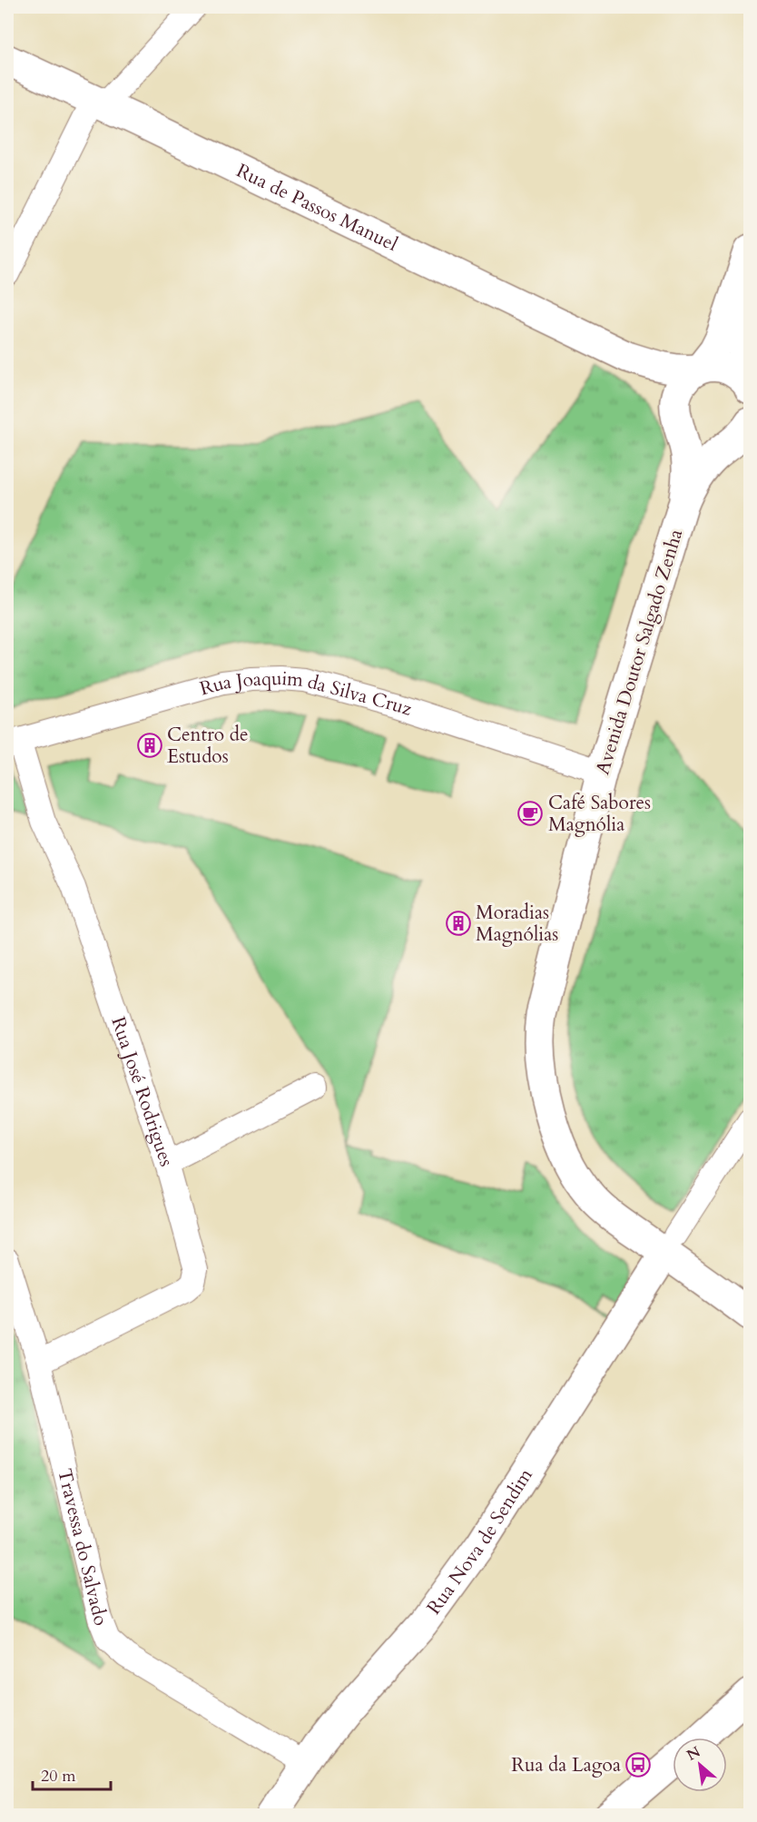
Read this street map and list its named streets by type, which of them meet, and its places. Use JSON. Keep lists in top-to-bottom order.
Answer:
{
  "streets": {
    "main road": ["Rua de Passos Manuel", "Avenida Doutor Salgado Zenha", "Rua Nova de Sendim"],
    "street": ["Rua Joaquim da Silva Cruz", "Rua José Rodrigues", "Travessa do Salvado"]
  },
  "crossings": [
    ["Rua de Passos Manuel", "Avenida Doutor Salgado Zenha"],
    ["Avenida Doutor Salgado Zenha", "Rua Joaquim da Silva Cruz"],
    ["Avenida Doutor Salgado Zenha", "Rua Nova de Sendim"],
    ["Rua Joaquim da Silva Cruz", "Rua José Rodrigues"],
    ["Rua José Rodrigues", "Travessa do Salvado"],
    ["Rua Nova de Sendim", "Travessa do Salvado"]
  ],
  "places": {
    "building": ["Centro de Estudos", "Moradias Magnólias"],
    "cafe": ["Café Sabores Magnólia"],
    "bus stop": ["Rua da Lagoa"]
  },
  "scale_bar": "20 m",
  "north": "top left"
}
